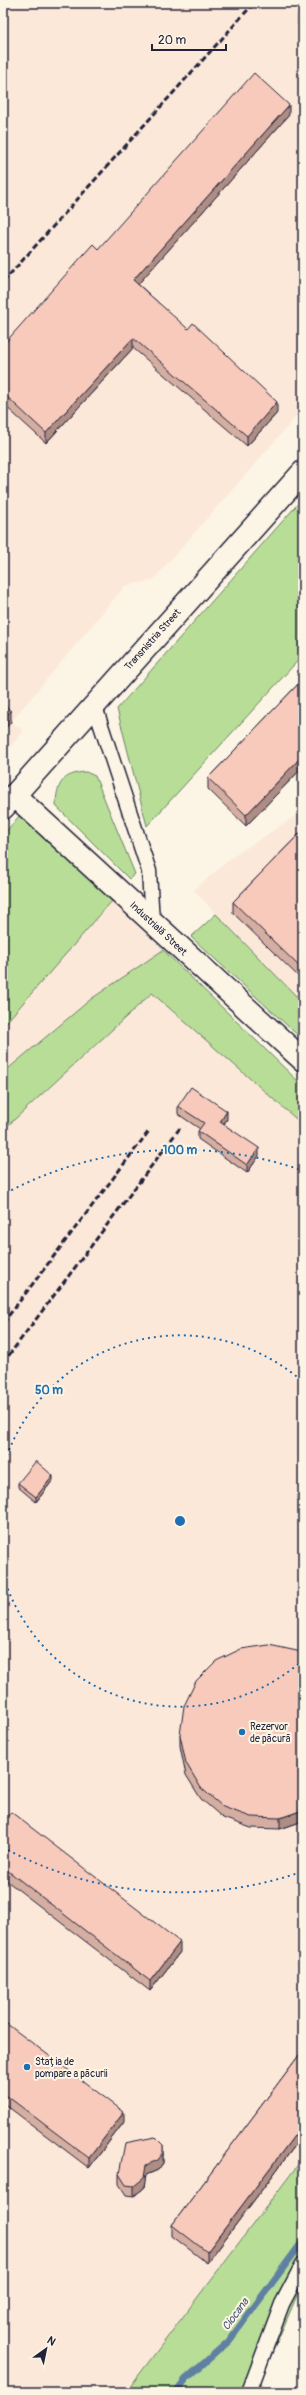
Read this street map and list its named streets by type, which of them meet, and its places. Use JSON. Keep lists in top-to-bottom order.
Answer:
{
  "streets": {
    "street": ["Transnistria Street", "Industrială Street"]
  },
  "crossings": [
    ["Transnistria Street", "Industrială Street"]
  ],
  "water": ["Ciocana"],
  "places": ["Rezervor de păcură", "Stația de pompare a păcurii"],
  "scale_bar": "20 m",
  "north": "top right",
  "rings": ["100 m", "50 m"]
}
